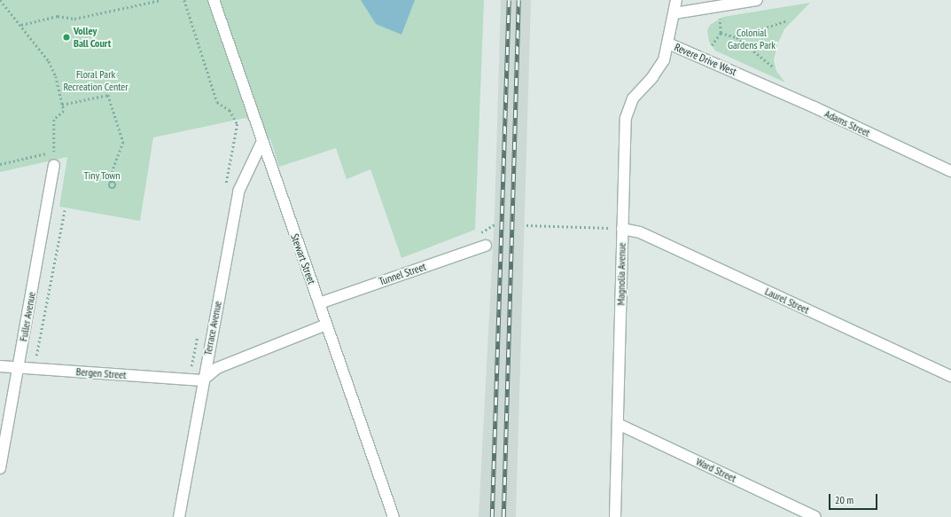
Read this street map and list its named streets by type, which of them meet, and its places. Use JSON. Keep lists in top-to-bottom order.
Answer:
{
  "streets": {
    "street": [
      "Revere Drive West",
      "Adams Street",
      "Stewart Street",
      "Tunnel Street",
      "Magnolia Avenue",
      "Laurel Street",
      "Fuller Avenue",
      "Terrace Avenue",
      "Bergen Street",
      "Ward Street"
    ]
  },
  "crossings": [
    ["Revere Drive West", "Adams Street"],
    ["Revere Drive West", "Magnolia Avenue"],
    ["Stewart Street", "Tunnel Street"],
    ["Stewart Street", "Terrace Avenue"],
    ["Magnolia Avenue", "Laurel Street"],
    ["Magnolia Avenue", "Ward Street"],
    ["Fuller Avenue", "Bergen Street"],
    ["Terrace Avenue", "Bergen Street"]
  ],
  "parks": ["Colonial Gardens Park", "Floral Park Recreation Center", "Tiny Town"],
  "places": ["Volley Ball Court"],
  "scale_bar": "20 m"
}
